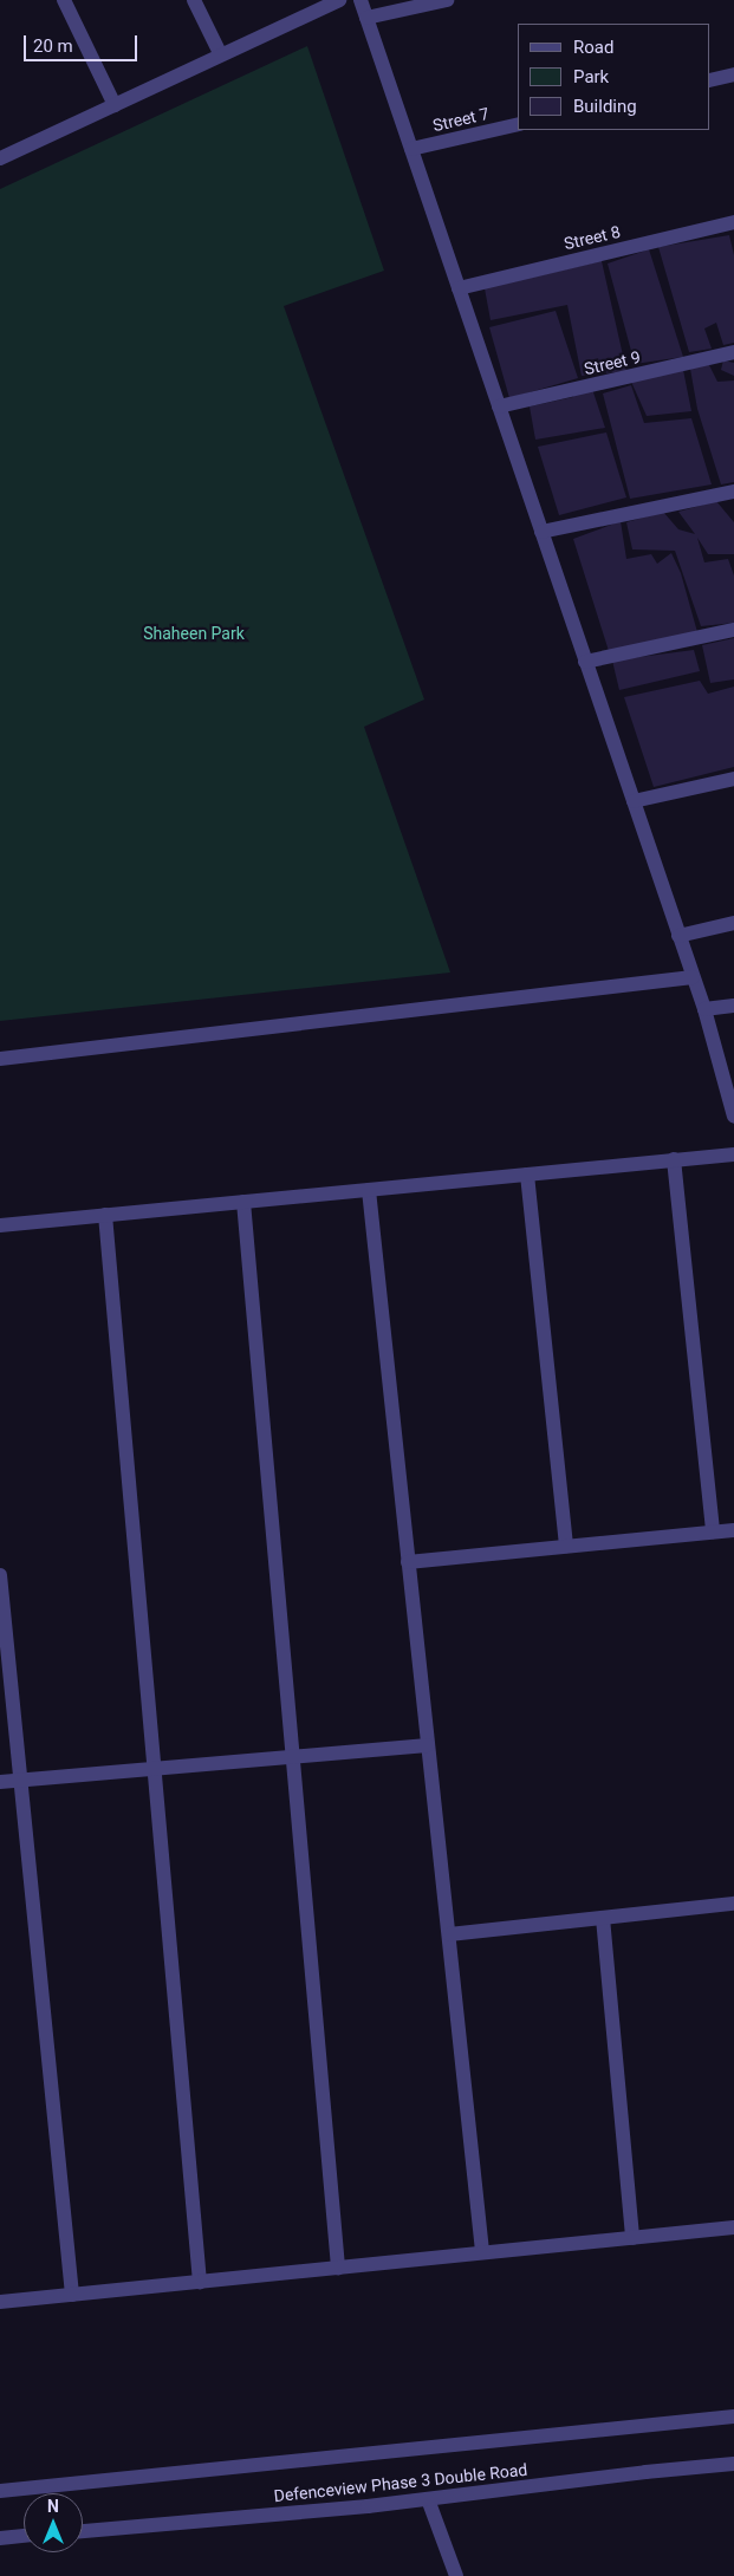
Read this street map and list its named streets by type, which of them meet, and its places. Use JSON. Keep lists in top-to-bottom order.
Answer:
{
  "streets": {
    "street": [
      "Street 7",
      "Street 8",
      "Street 9",
      "Defenceview Phase 3 Double Road"
    ]
  },
  "parks": ["Shaheen Park"],
  "legend": ["Road", "Park", "Building"],
  "scale_bar": "20 m",
  "north": "top"
}
